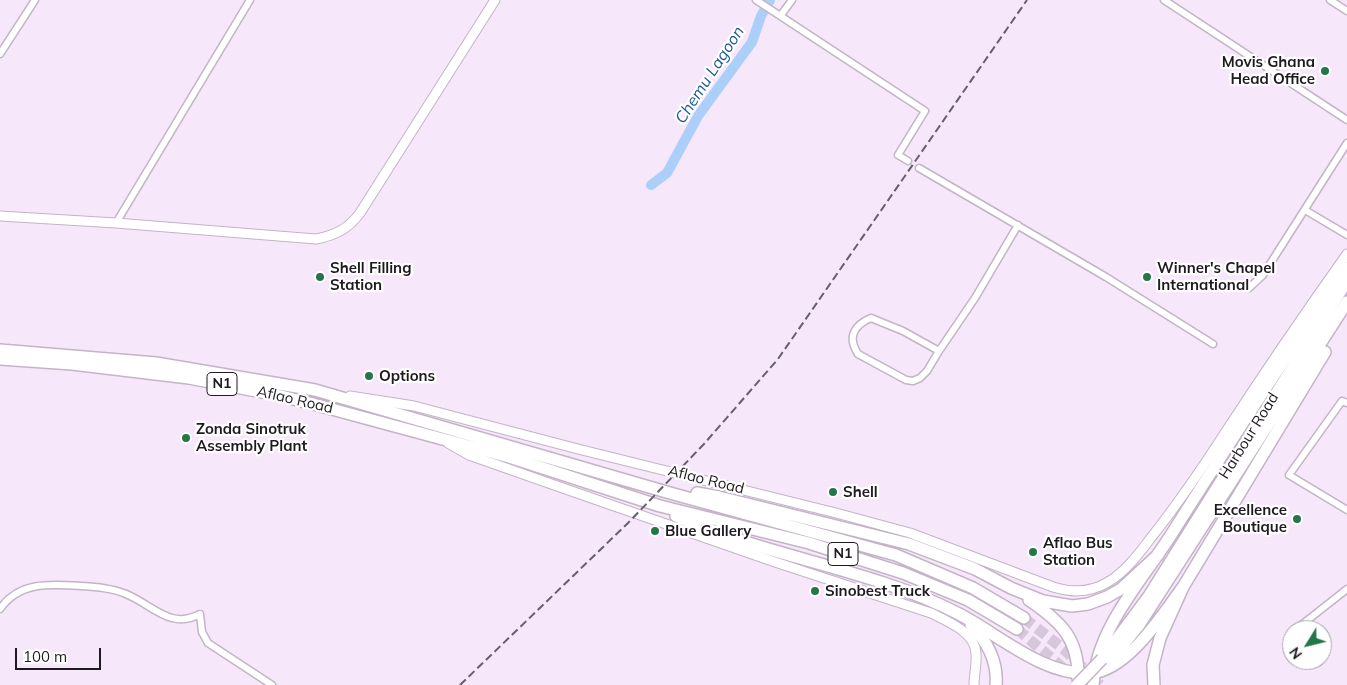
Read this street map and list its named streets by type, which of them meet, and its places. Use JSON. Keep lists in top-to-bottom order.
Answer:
{
  "streets": {
    "highway": ["N1", "Aflao Road", "Harbour Road"]
  },
  "crossings": [
    ["Aflao Road", "Harbour Road"]
  ],
  "water": ["Chemu Lagoon"],
  "places": [
    "Movis Ghana Head Office",
    "Shell Filling Station",
    "Winner's Chapel International",
    "Options",
    "Zonda Sinotruk Assembly Plant",
    "Shell",
    "Excellence Boutique",
    "Blue Gallery",
    "Aflao Bus Station",
    "Sinobest Truck"
  ],
  "scale_bar": "100 m",
  "north": "bottom left"
}
